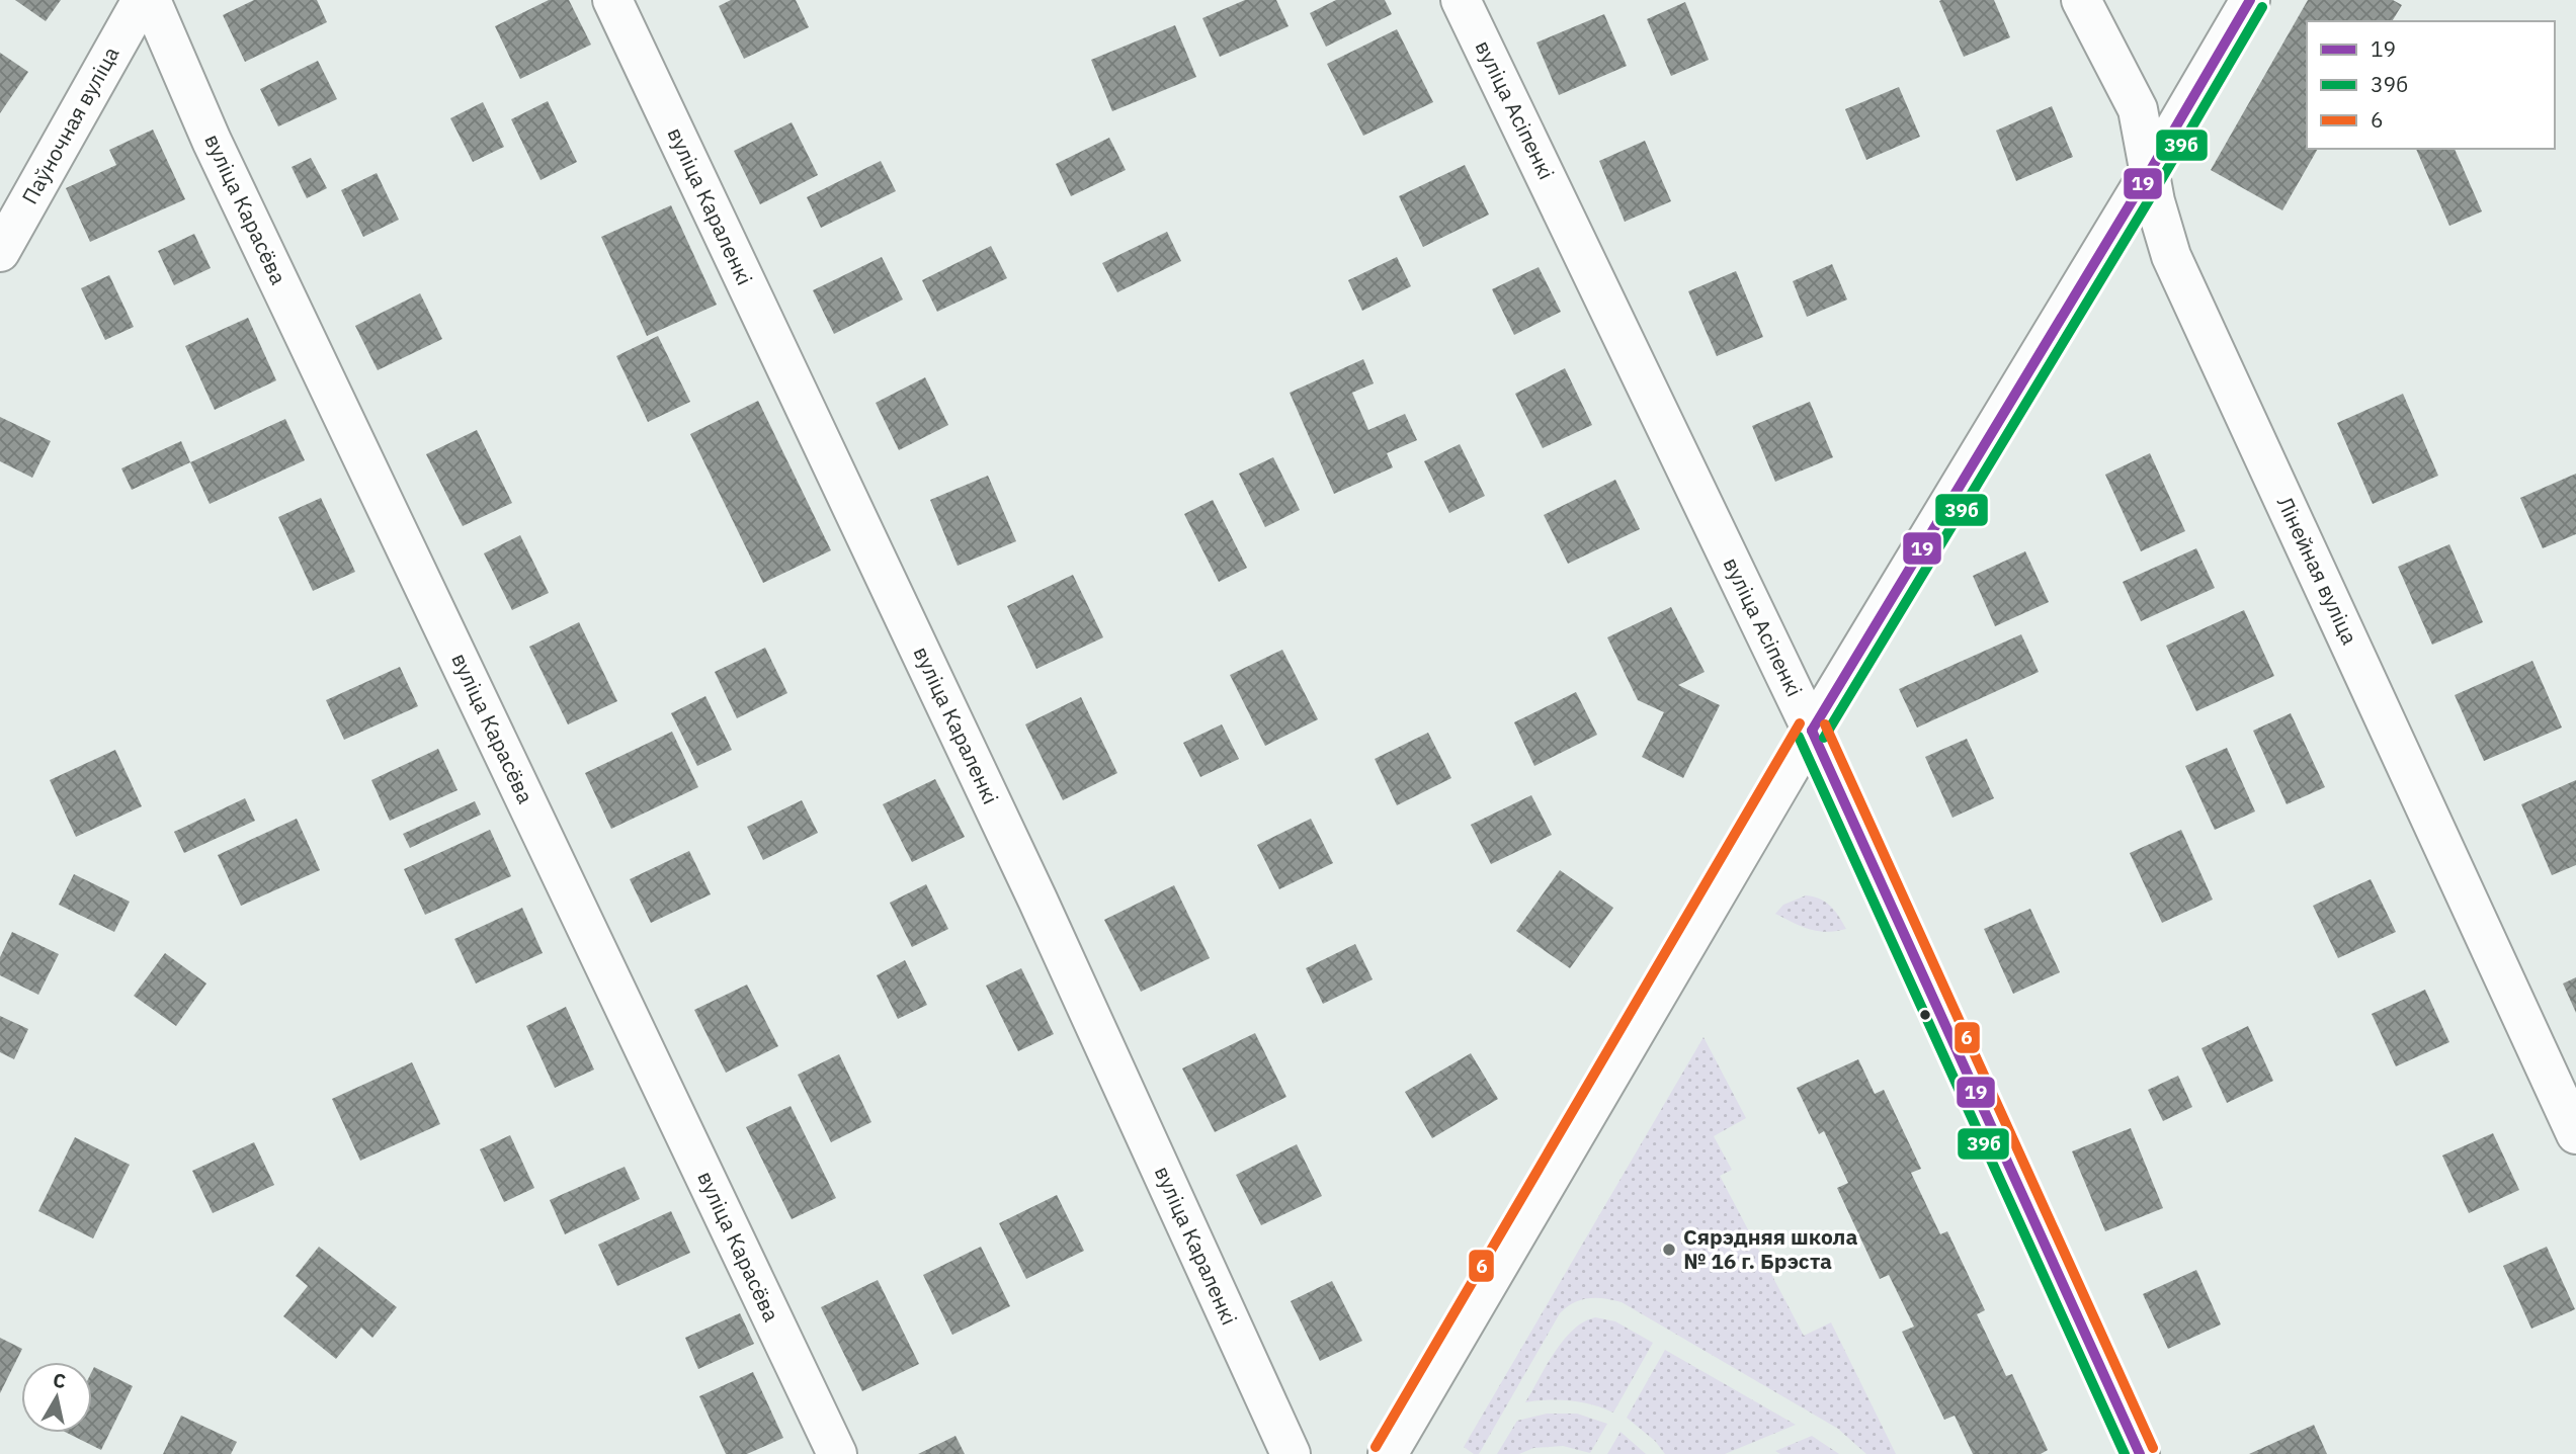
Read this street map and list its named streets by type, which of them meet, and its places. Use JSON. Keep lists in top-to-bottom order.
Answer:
{
  "streets": {
    "street": [
      "вуліца Асіпенкі",
      "Паўночная вуліца",
      "вуліца Караленкі",
      "вуліца Карасёва",
      "Лінейная вуліца"
    ]
  },
  "places": ["Сярэдняя школа № 16 г. Брэста"],
  "lines": ["transit line 19", "transit line 39б", "transit line 6"],
  "legend": ["19", "39б", "6"],
  "north": "top"
}
